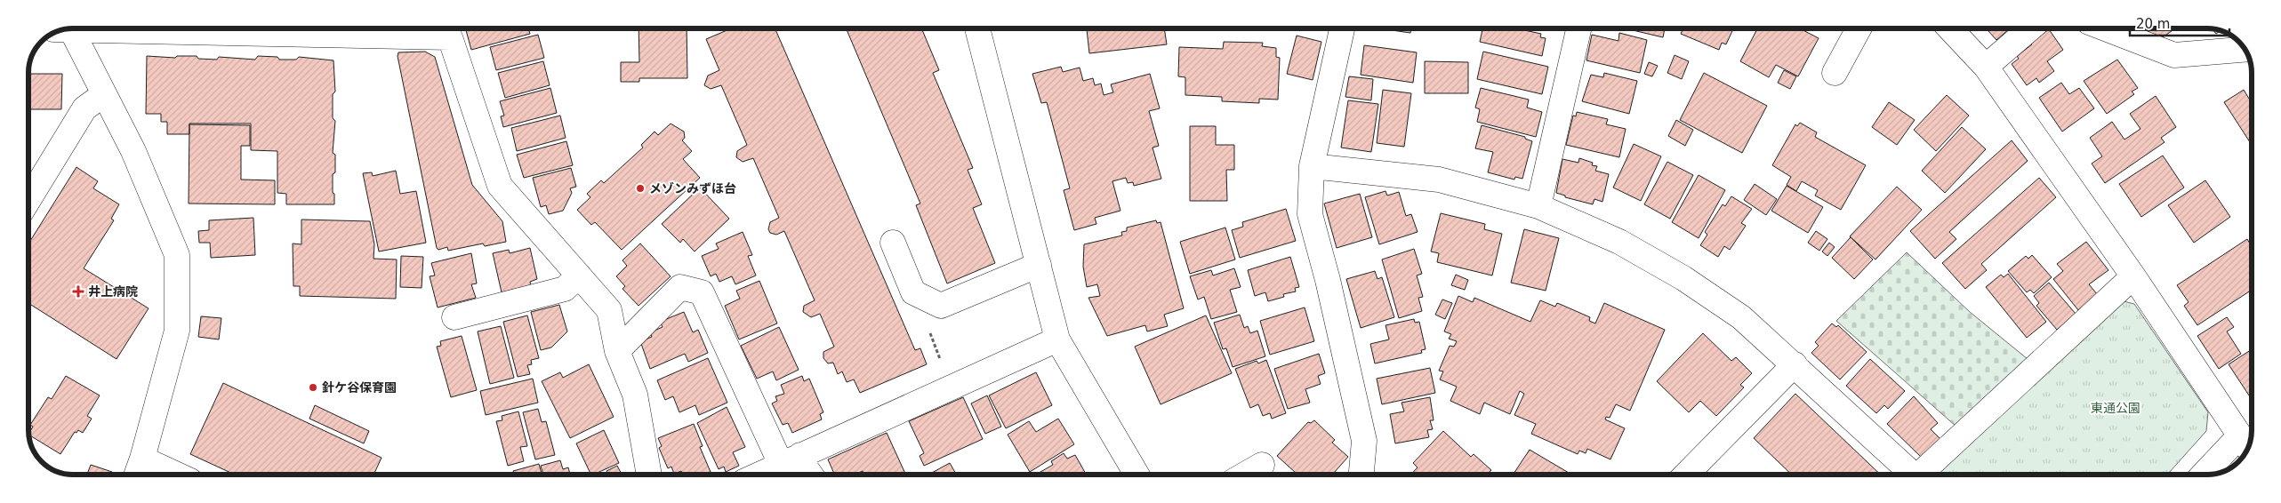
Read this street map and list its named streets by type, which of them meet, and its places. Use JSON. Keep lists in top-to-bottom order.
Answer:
{
  "parks": ["東通公園"],
  "places": {
    "other": ["メゾンみずほ台", "針ケ谷保育園"],
    "health": ["井上病院"]
  },
  "scale_bar": "20 m"
}
